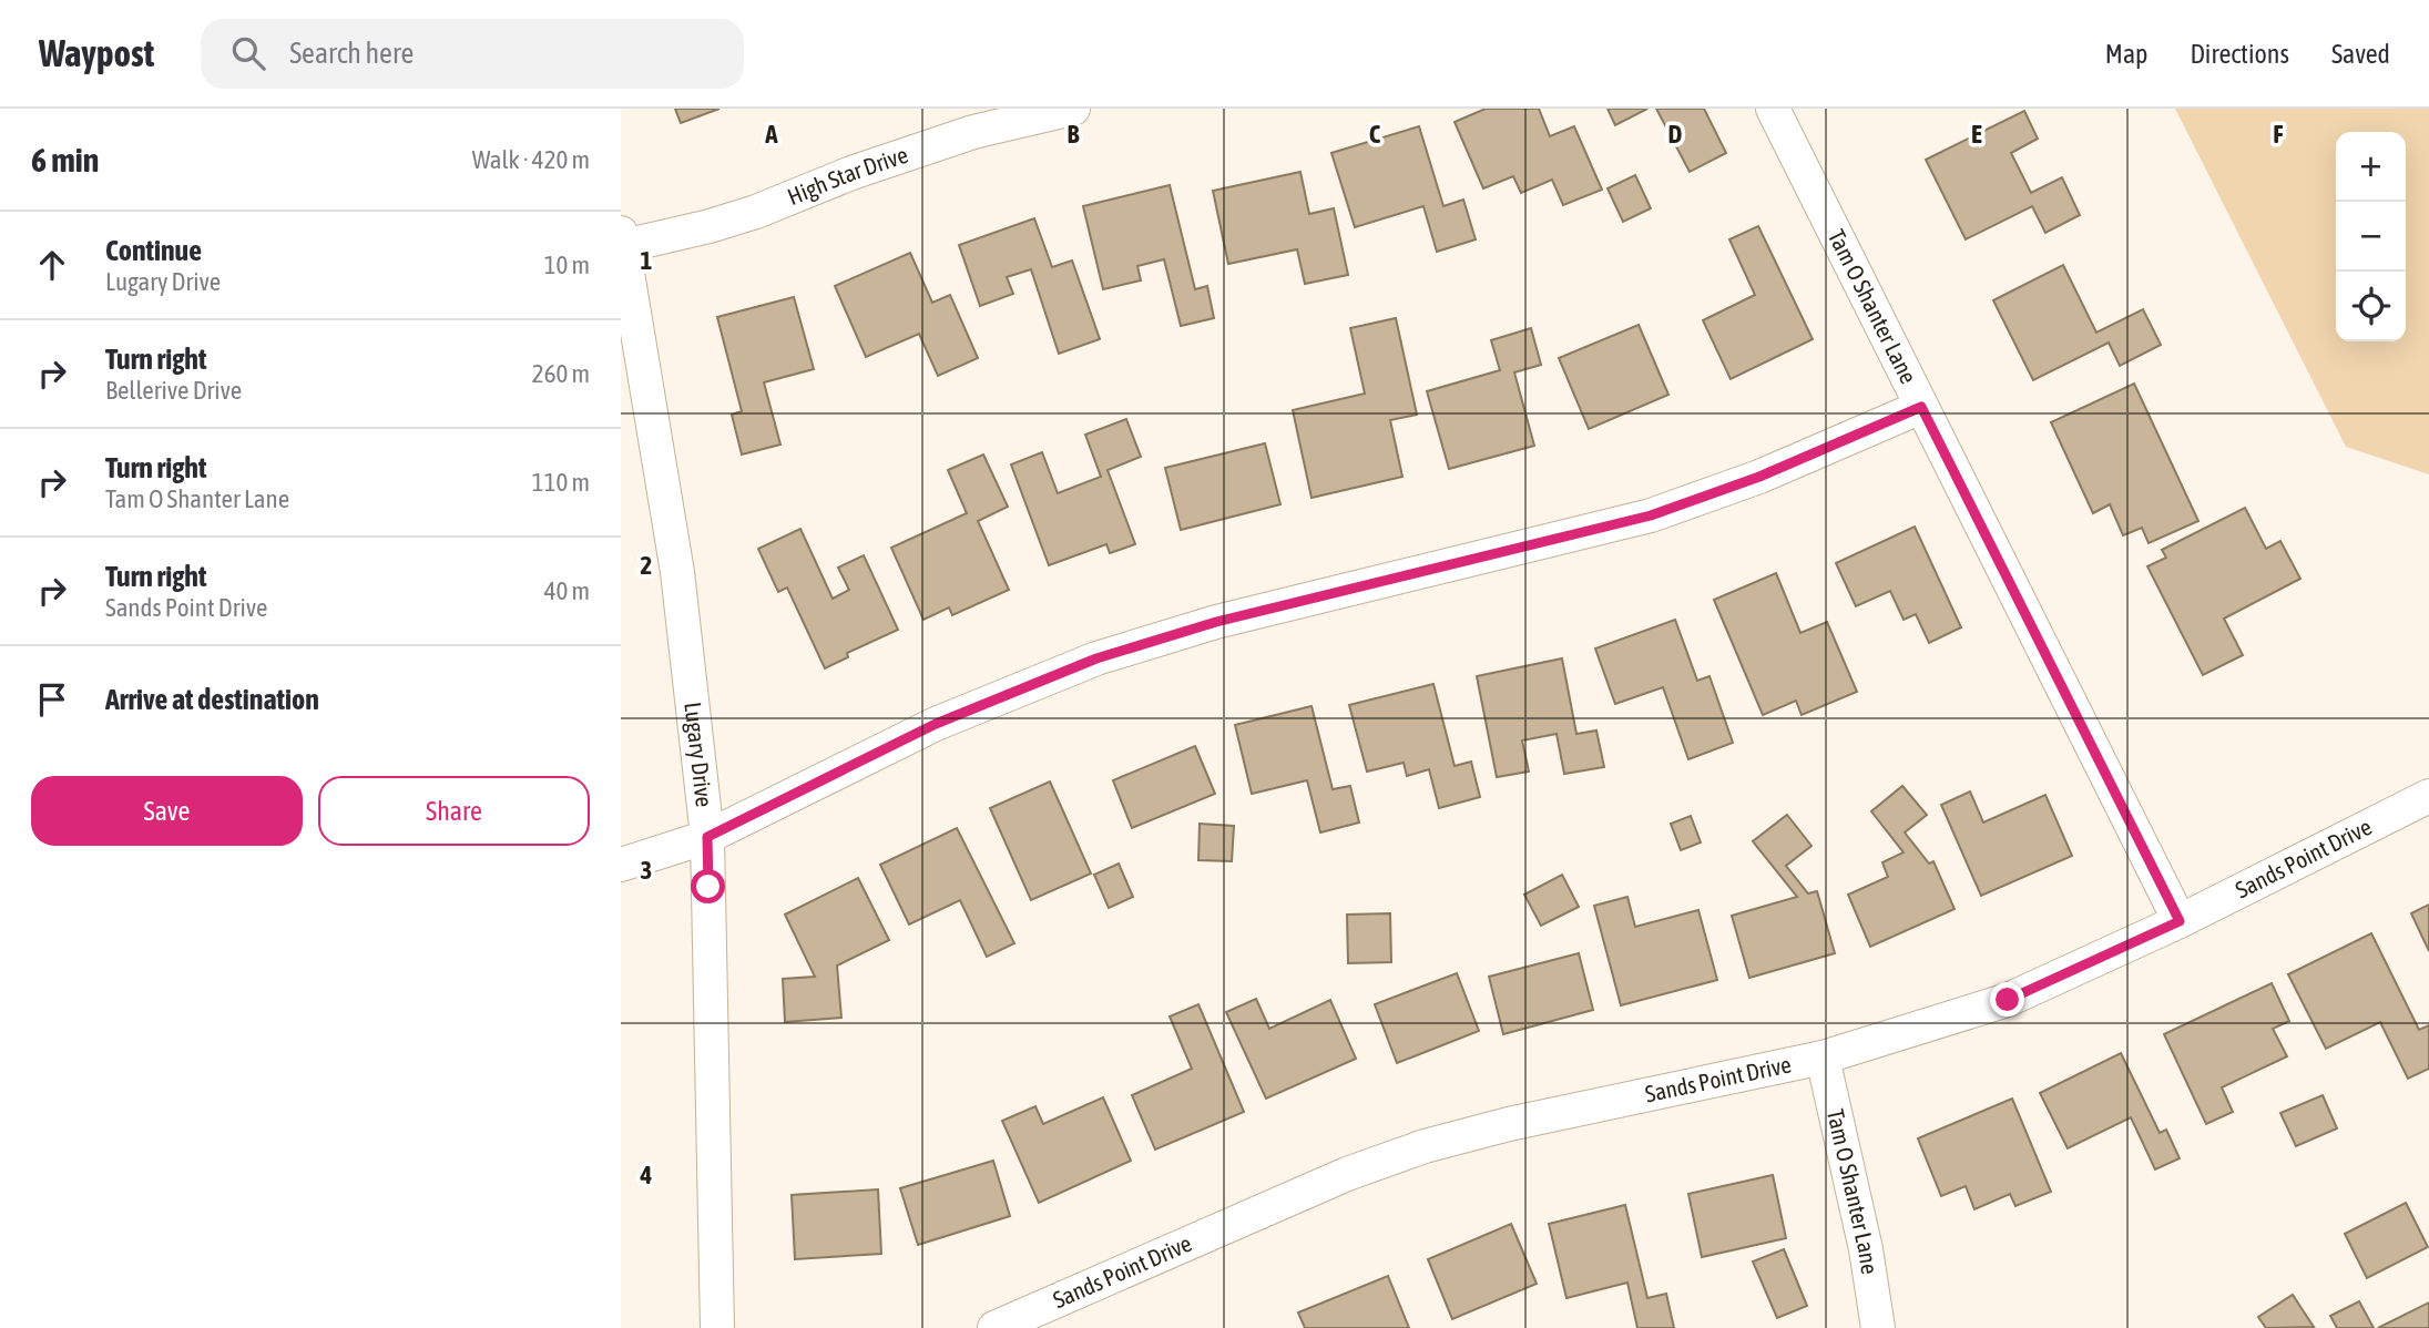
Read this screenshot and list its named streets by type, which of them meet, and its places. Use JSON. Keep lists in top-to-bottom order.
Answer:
{
  "streets": {
    "street": [
      "High Star Drive",
      "Tam O Shanter Lane",
      "Lugary Drive",
      "Sands Point Drive"
    ]
  },
  "crossings": [
    ["High Star Drive", "Lugary Drive"],
    ["Tam O Shanter Lane", "Sands Point Drive"]
  ],
  "page": {
    "header": "Waypost",
    "search": "Search here",
    "nav": ["Map", "Directions", "Saved"],
    "heading": ["6 min", "Walk · 420 m"],
    "map_buttons": ["+", "−"],
    "list": [
      ["Continue", "Lugary Drive", "10 m"],
      ["Turn right", "Bellerive Drive", "260 m"],
      ["Turn right", "Tam O Shanter Lane", "110 m"],
      ["Turn right", "Sands Point Drive", "40 m"],
      "Arrive at destination"
    ],
    "buttons": ["Save", "Share"]
  },
  "grid": {
    "columns": [
      "A",
      "B",
      "C",
      "D",
      "E",
      "F"
    ],
    "rows": [
      "1",
      "2",
      "3",
      "4"
    ]
  }
}
